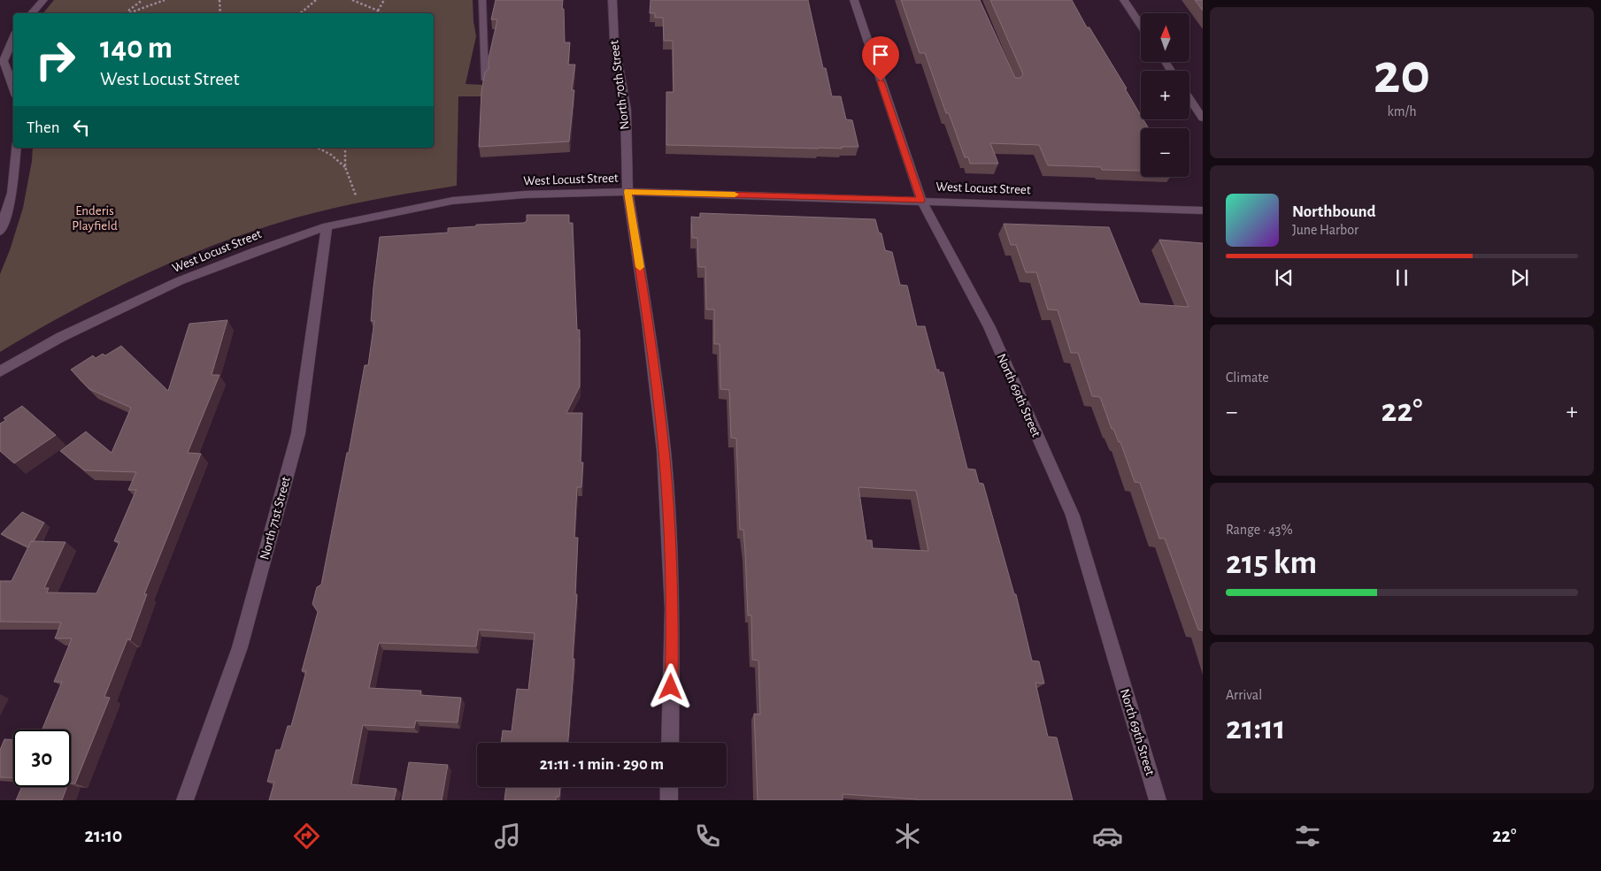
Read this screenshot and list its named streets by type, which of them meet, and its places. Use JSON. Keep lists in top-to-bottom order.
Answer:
{
  "streets": {
    "street": [
      "North 70th Street",
      "West Locust Street",
      "North 69th Street",
      "North 71st Street"
    ]
  },
  "crossings": [
    ["North 70th Street", "West Locust Street"],
    ["West Locust Street", "North 69th Street"],
    ["West Locust Street", "North 71st Street"]
  ],
  "parks": ["Enderis Playfield"],
  "north": "top",
  "page": {
    "tile": [
      ["20", "km/h"],
      "Climate",
      ["Range · 43%", "215 km"],
      ["Arrival", "21:11"]
    ],
    "map_buttons": ["+", "−"],
    "turn": ["140 m", "West Locust Street"],
    "then": "Then",
    "song": ["Northbound", "June Harbor"],
    "heat": ["−", "22°", "+"],
    "limit": "30",
    "trip": "21:11 · 1 min · 290 m",
    "tabs": ["21:10", "22°"]
  }
}
